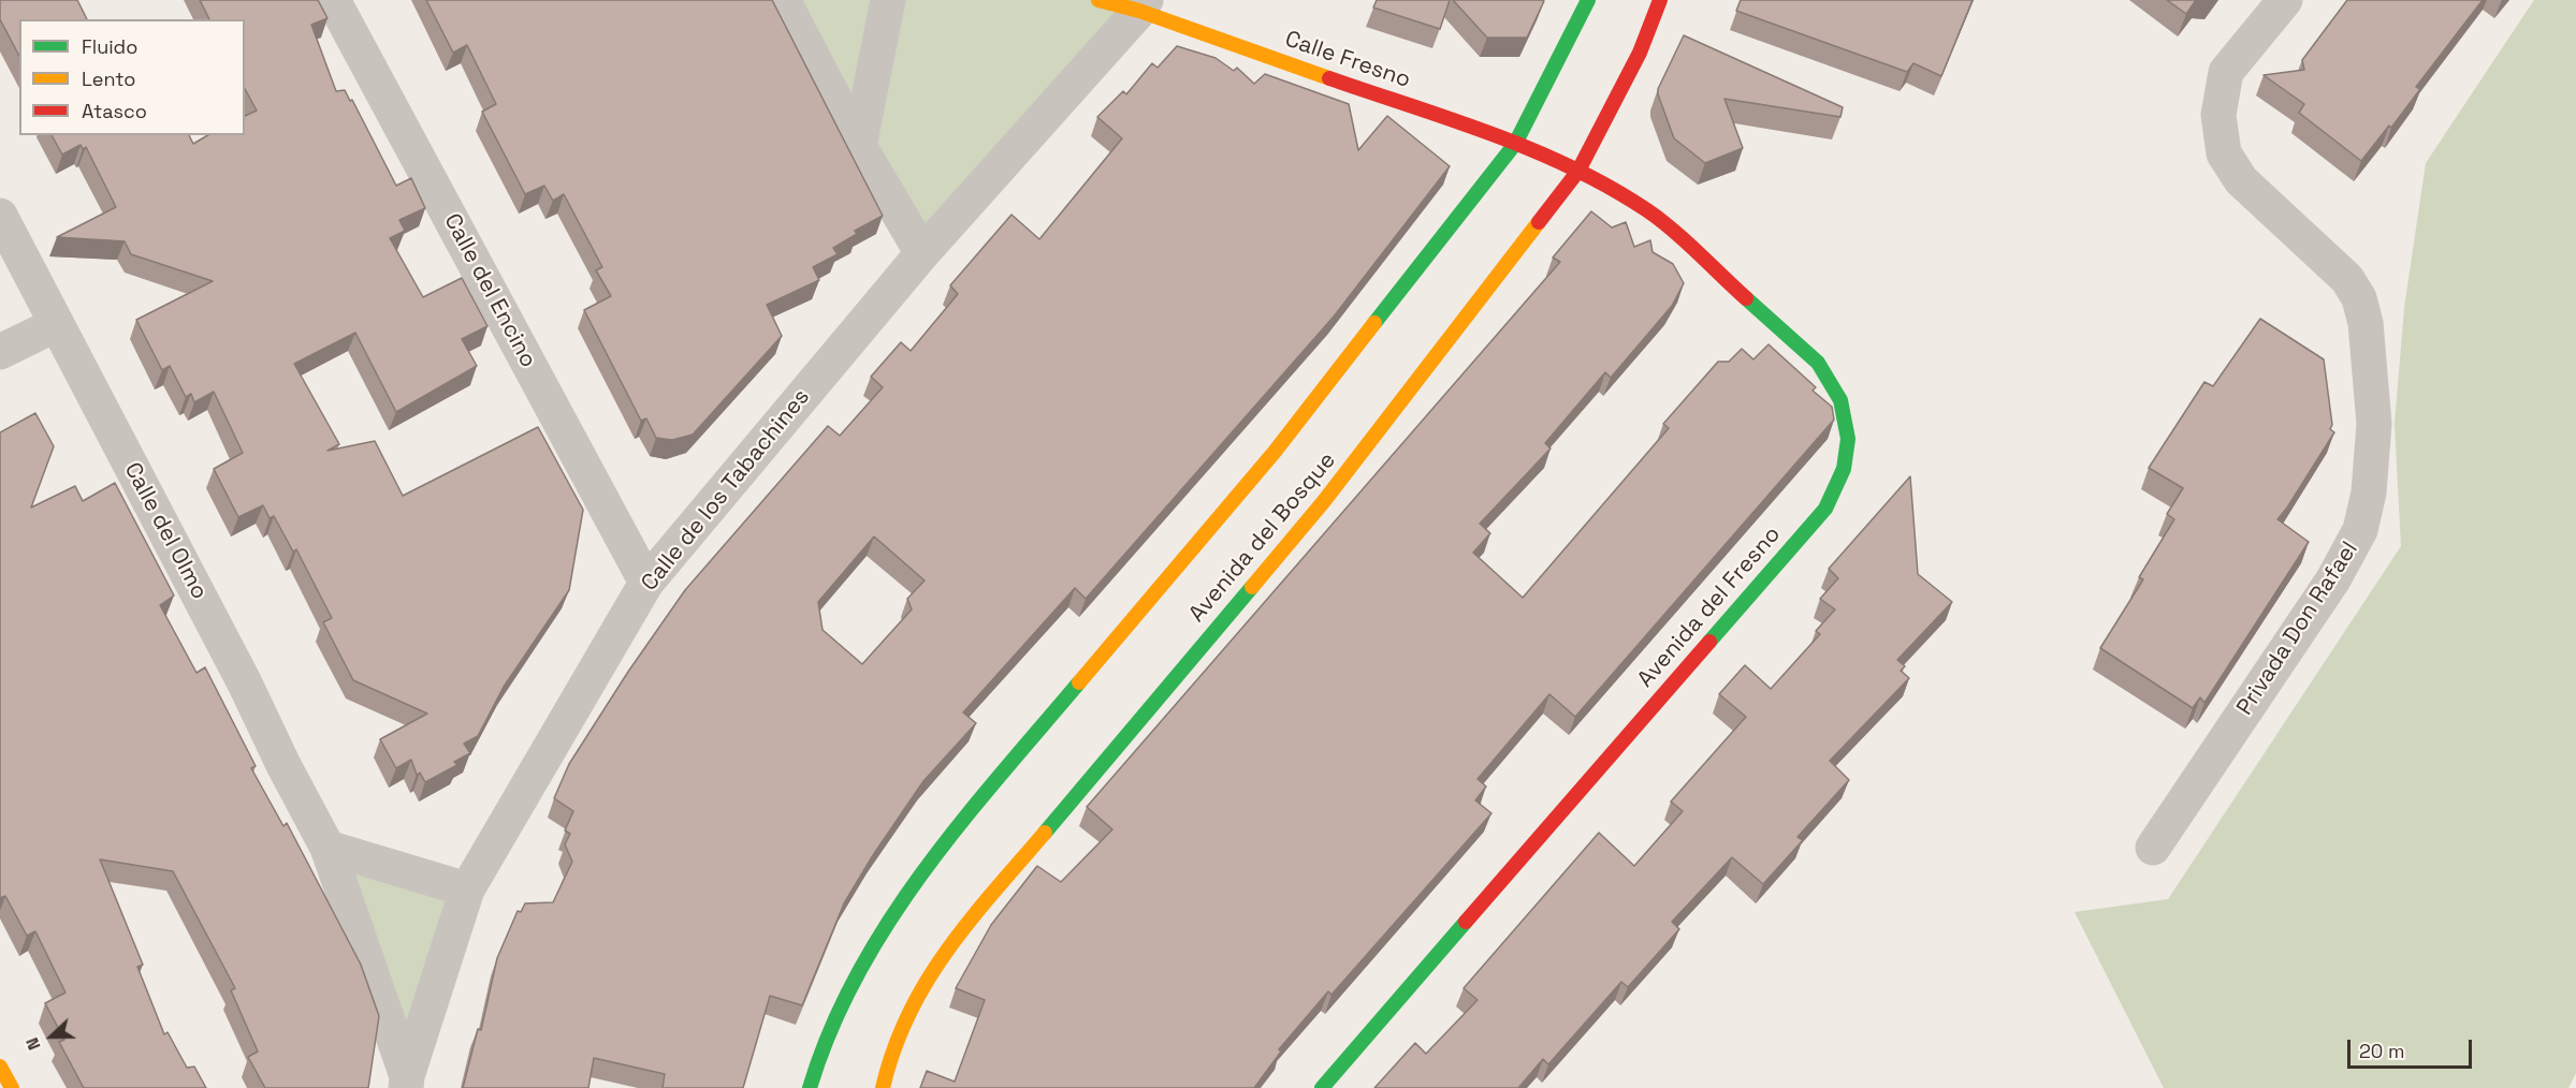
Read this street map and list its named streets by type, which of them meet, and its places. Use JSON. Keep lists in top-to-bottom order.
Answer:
{
  "streets": {
    "street": [
      "Calle Fresno",
      "Calle del Encino",
      "Calle de los Tabachines",
      "Calle del Olmo",
      "Avenida del Bosque",
      "Avenida del Fresno",
      "Privada Don Rafael"
    ]
  },
  "crossings": [
    ["Calle Fresno", "Calle de los Tabachines"],
    ["Calle Fresno", "Avenida del Bosque"],
    ["Calle Fresno", "Avenida del Fresno"],
    ["Calle del Encino", "Calle de los Tabachines"],
    ["Calle de los Tabachines", "Calle del Olmo"],
    ["Avenida del Bosque", "Avenida del Fresno"]
  ],
  "legend": ["Fluido", "Lento", "Atasco"],
  "scale_bar": "20 m",
  "north": "left"
}
